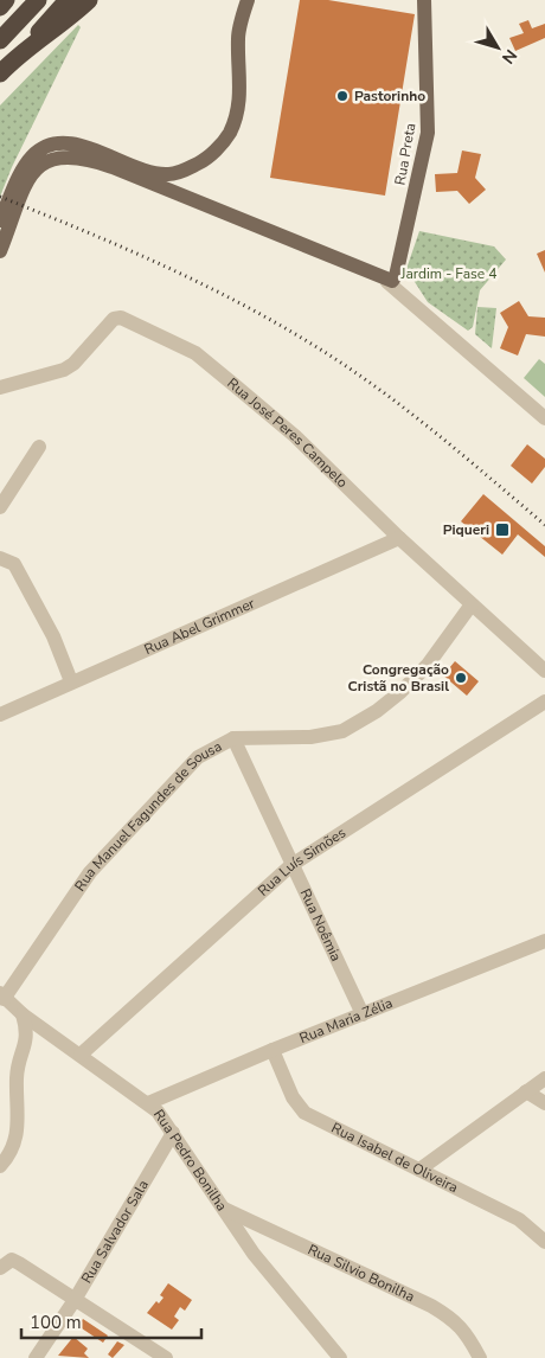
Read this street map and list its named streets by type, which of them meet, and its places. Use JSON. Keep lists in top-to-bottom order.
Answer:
{
  "streets": {
    "main road": ["Rua Preta"],
    "street": [
      "Rua José Peres Campelo",
      "Rua Abel Grimmer",
      "Rua Manuel Fagundes de Sousa",
      "Rua Luís Simões",
      "Rua Noêmia",
      "Rua Maria Zélia",
      "Rua Isabel de Oliveira",
      "Rua Pedro Bonilha",
      "Rua Salvador Sala",
      "Rua Silvio Bonilha"
    ]
  },
  "crossings": [
    ["Rua José Peres Campelo", "Rua Abel Grimmer"],
    ["Rua José Peres Campelo", "Rua Manuel Fagundes de Sousa"],
    ["Rua Manuel Fagundes de Sousa", "Rua Noêmia"],
    ["Rua Manuel Fagundes de Sousa", "Rua Pedro Bonilha"],
    ["Rua Luís Simões", "Rua Noêmia"],
    ["Rua Luís Simões", "Rua Pedro Bonilha"],
    ["Rua Noêmia", "Rua Maria Zélia"],
    ["Rua Maria Zélia", "Rua Isabel de Oliveira"],
    ["Rua Maria Zélia", "Rua Pedro Bonilha"],
    ["Rua Pedro Bonilha", "Rua Salvador Sala"],
    ["Rua Pedro Bonilha", "Rua Silvio Bonilha"]
  ],
  "parks": ["Jardim - Fase 4"],
  "places": {
    "other": ["Pastorinho", "Congregação Cristã no Brasil"],
    "transit": ["Piqueri"]
  },
  "scale_bar": "100 m",
  "north": "bottom right"
}
